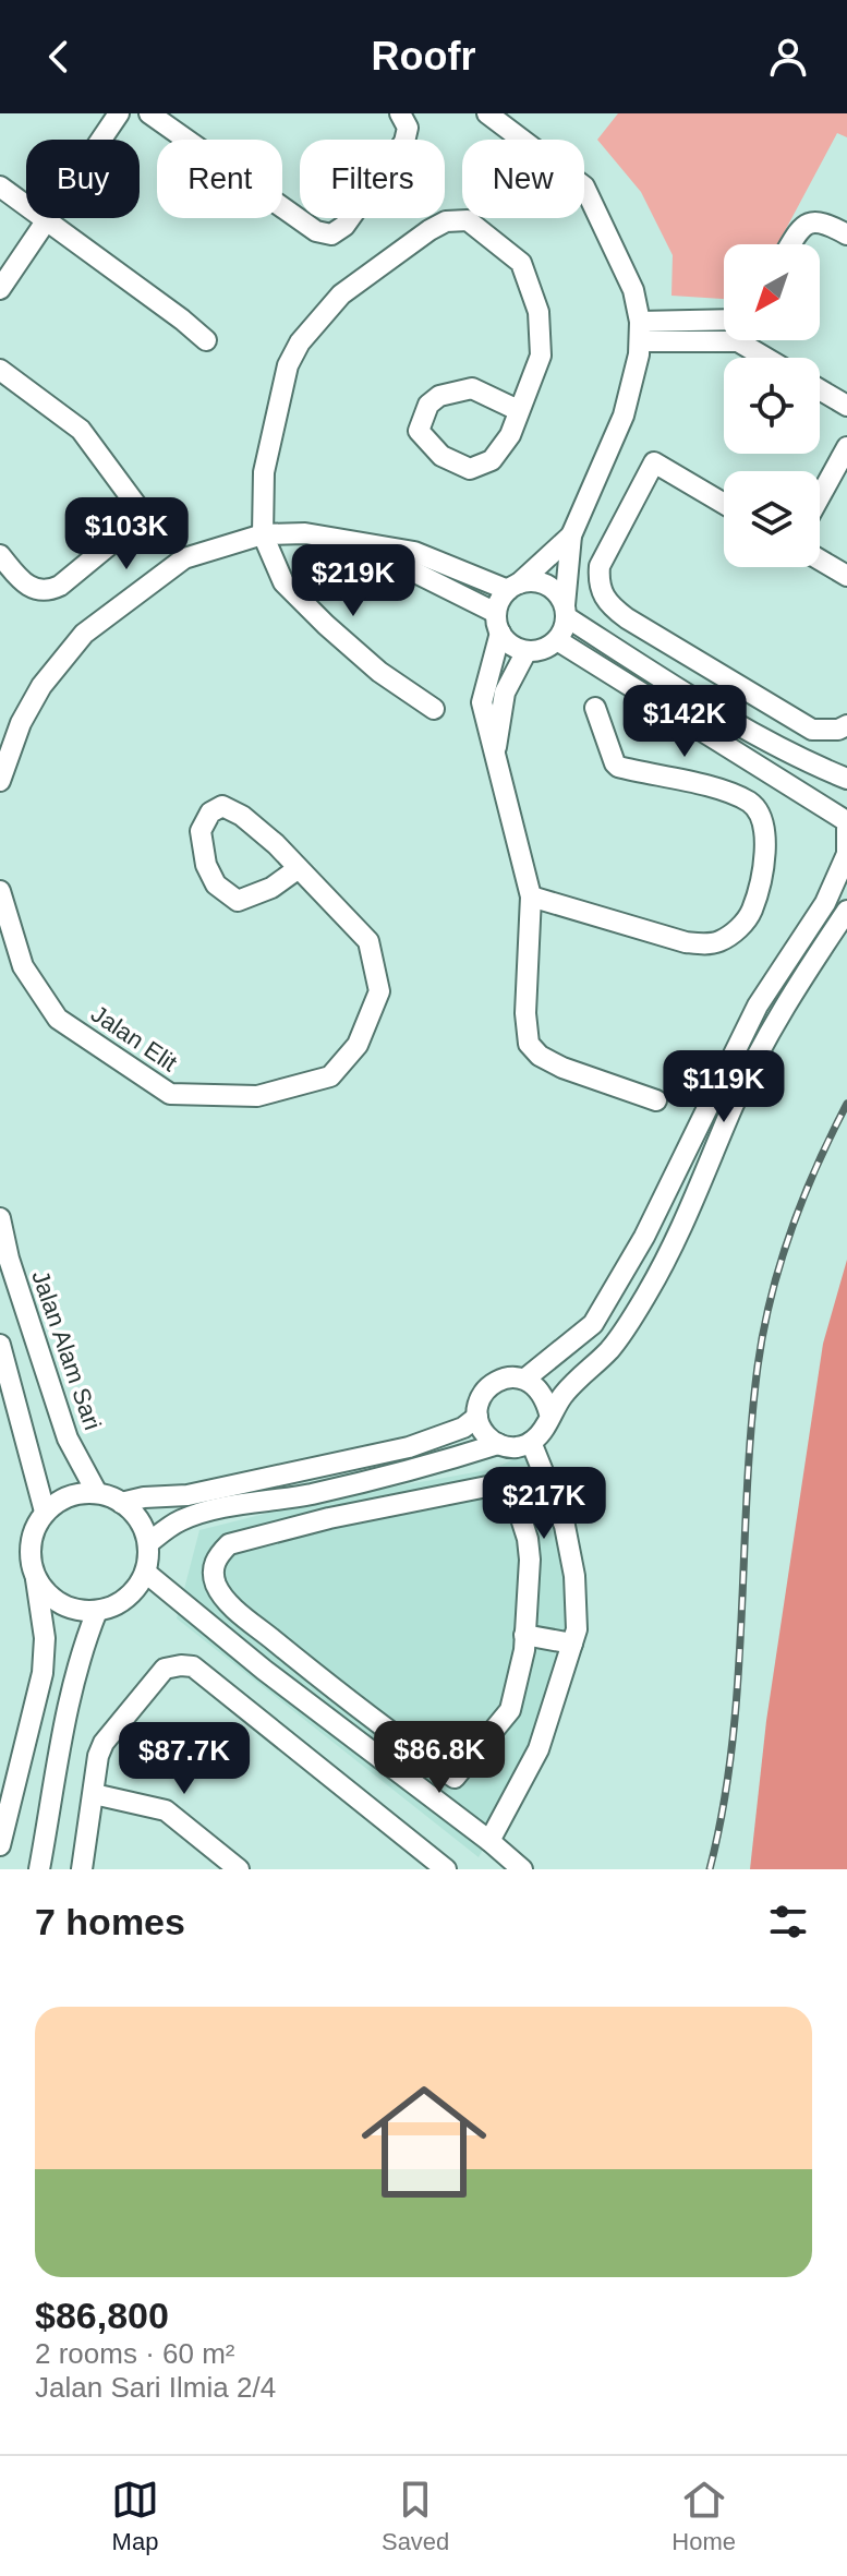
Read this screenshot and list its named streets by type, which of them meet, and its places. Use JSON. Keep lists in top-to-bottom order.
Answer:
{
  "streets": {
    "street": ["Jalan Elit", "Jalan Alam Sari"]
  },
  "north": "bottom left",
  "page": {
    "header": "Roofr",
    "chip": [
      "Buy",
      "Rent",
      "Filters",
      "New"
    ],
    "price": [
      "$103K",
      "$219K",
      "$142K",
      "$119K",
      "$217K",
      "$86.8K",
      "$87.7K"
    ],
    "heading": "7 homes",
    "list": [
      {
        "name": "$86,800",
        "note": "2 rooms · 60 m² · Jalan Sari Ilmia 2/4"
      }
    ],
    "tabs": ["Map", "Saved", "Home"]
  }
}
